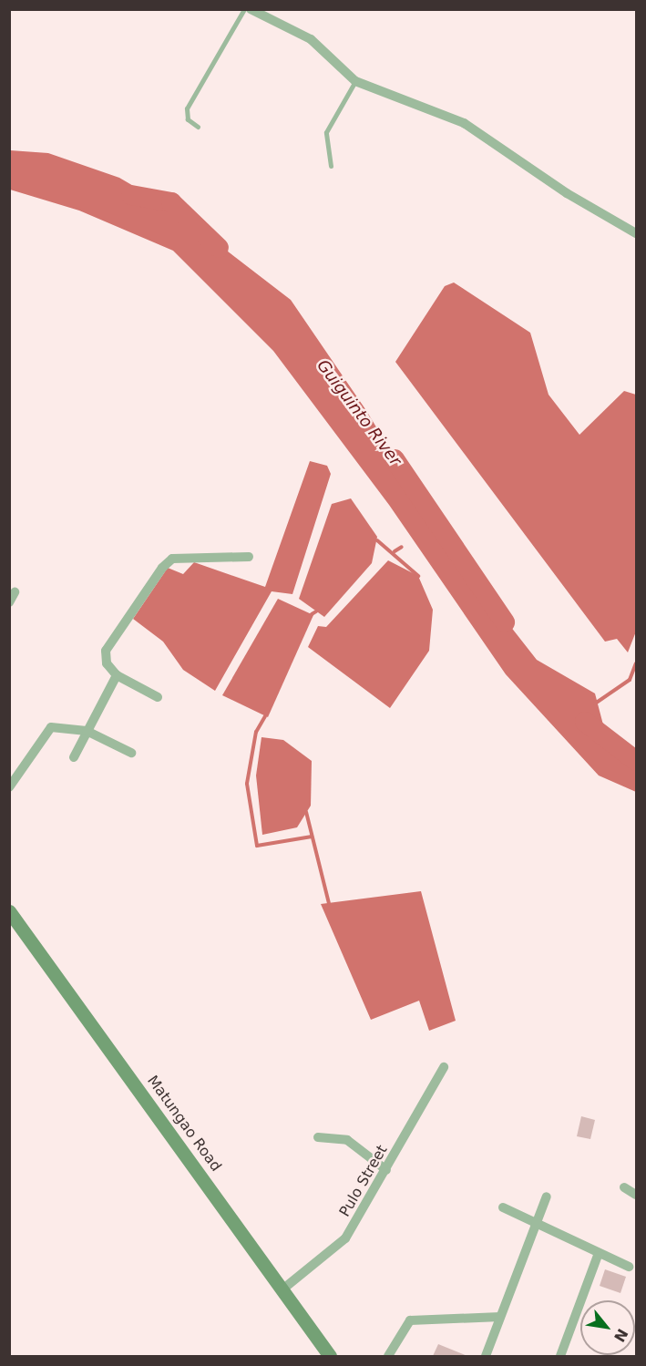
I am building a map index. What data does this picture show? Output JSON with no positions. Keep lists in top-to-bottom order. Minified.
{"streets":{"main road":["Matungao Road"],"street":["Pulo Street"]},"crossings":[["Matungao Road","Pulo Street"]],"water":["Guiguinto River"],"north":"bottom right"}
